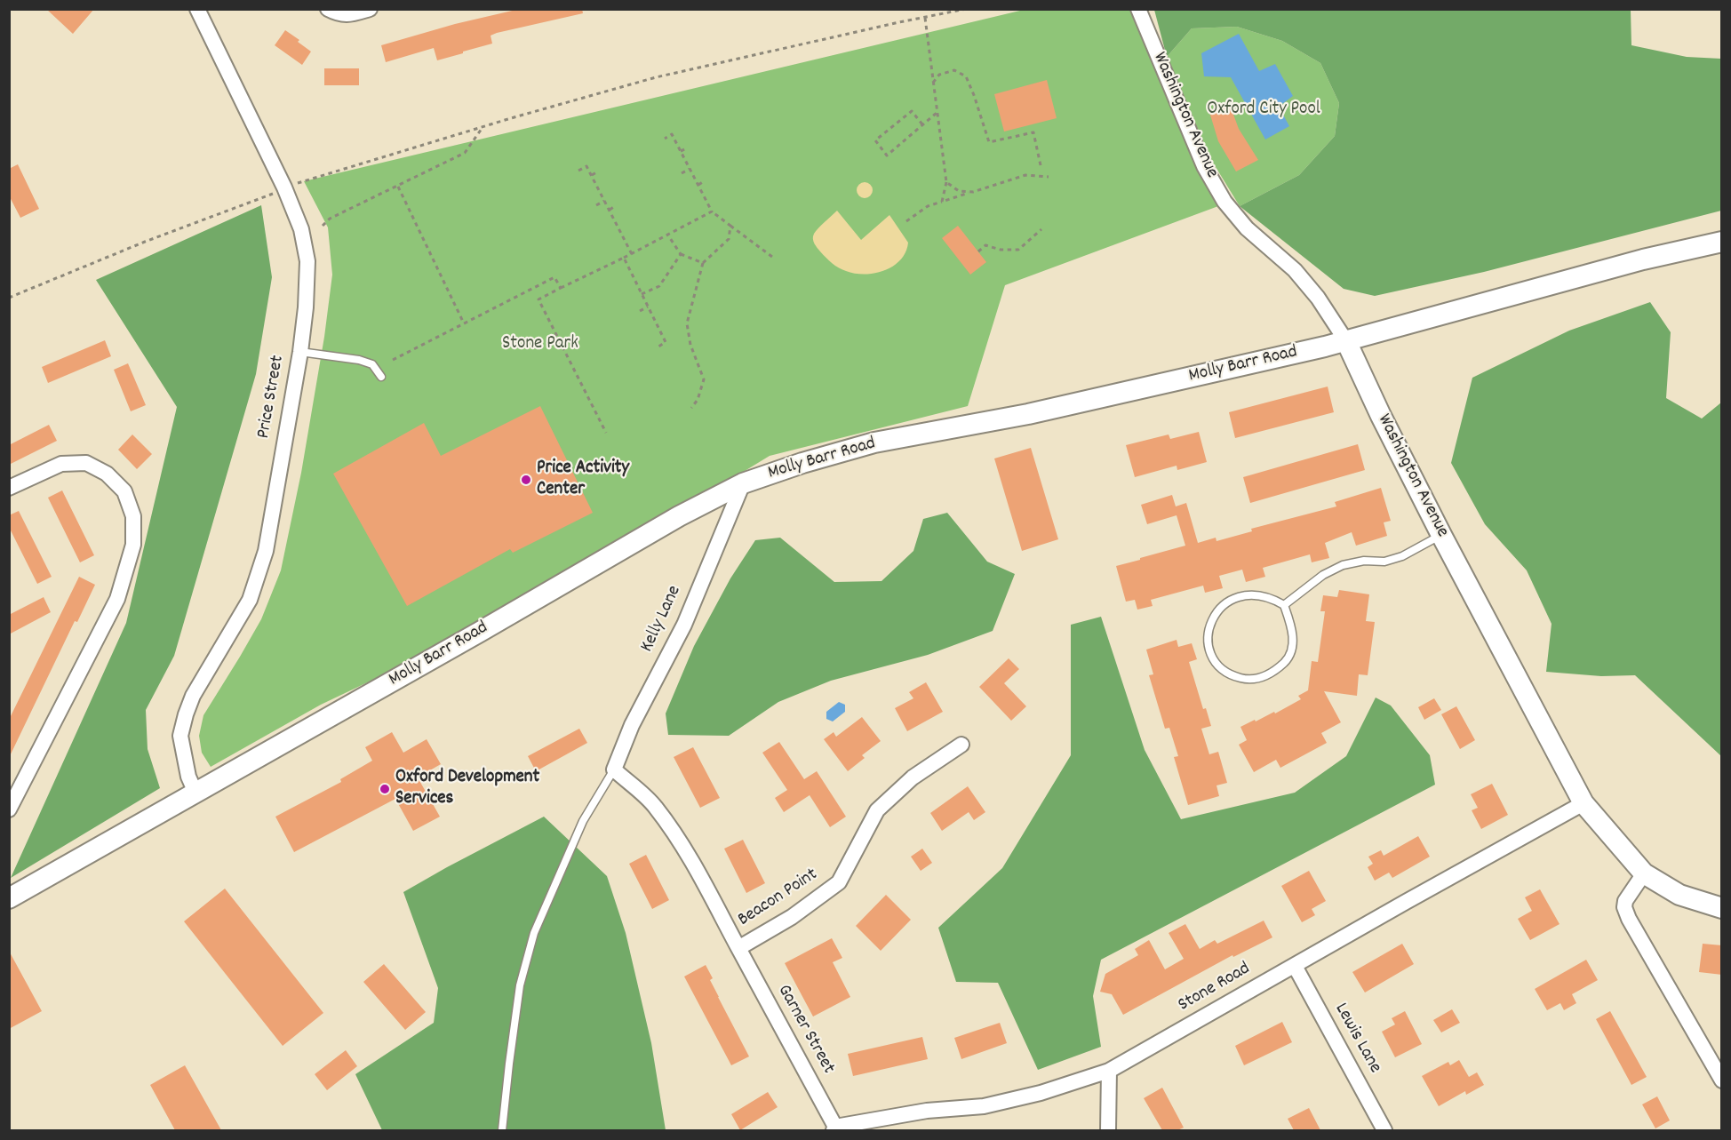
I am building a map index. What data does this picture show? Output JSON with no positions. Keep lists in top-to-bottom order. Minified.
{"streets":{"main road":["Washington Avenue","Molly Barr Road"],"street":["Price Street","Kelly Lane","Beacon Point","Stone Road","Garner Street","Lewis Lane"]},"crossings":[["Washington Avenue","Molly Barr Road"],["Washington Avenue","Stone Road"],["Molly Barr Road","Price Street"],["Molly Barr Road","Kelly Lane"],["Kelly Lane","Beacon Point"],["Beacon Point","Garner Street"],["Stone Road","Garner Street"],["Stone Road","Lewis Lane"]],"parks":["Oxford City Pool","Stone Park"],"places":["Price Activity Center","Oxford Development Services"]}
